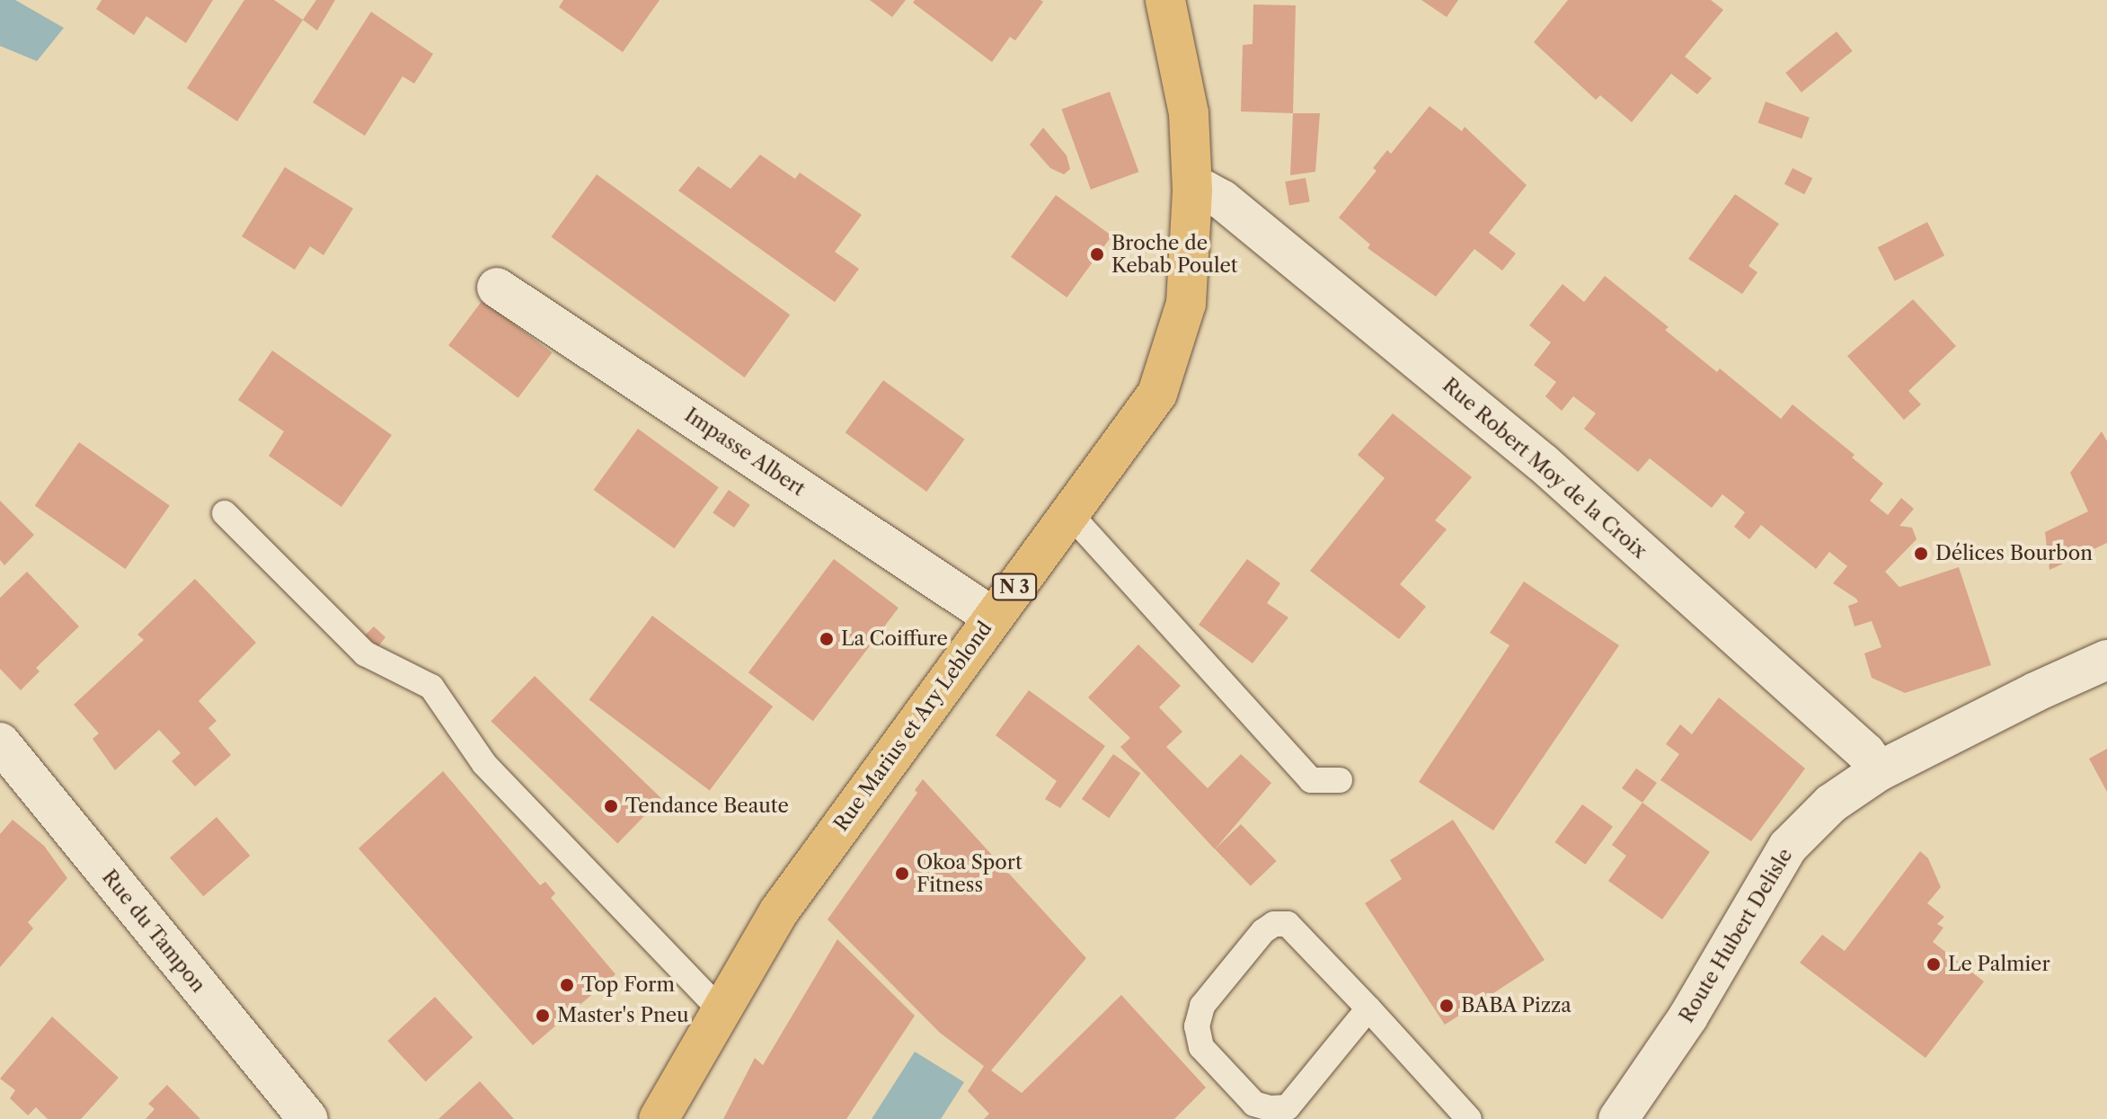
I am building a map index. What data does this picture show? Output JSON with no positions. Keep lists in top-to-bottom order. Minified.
{"streets":{"main road":["N 3","Rue Marius et Ary Leblond"],"street":["Impasse Albert","Rue Robert Moy de la Croix","Rue du Tampon","Route Hubert Delisle"]},"crossings":[["Impasse Albert","Rue Marius et Ary Leblond"],["Rue Robert Moy de la Croix","Rue Marius et Ary Leblond"],["Rue Robert Moy de la Croix","Route Hubert Delisle"]],"places":["Broche de Kebab Poulet","Délices Bourbon","La Coiffure","Tendance Beaute","Okoa Sport Fitness","Le Palmier","Top Form","BABA Pizza","Master's Pneu"]}
